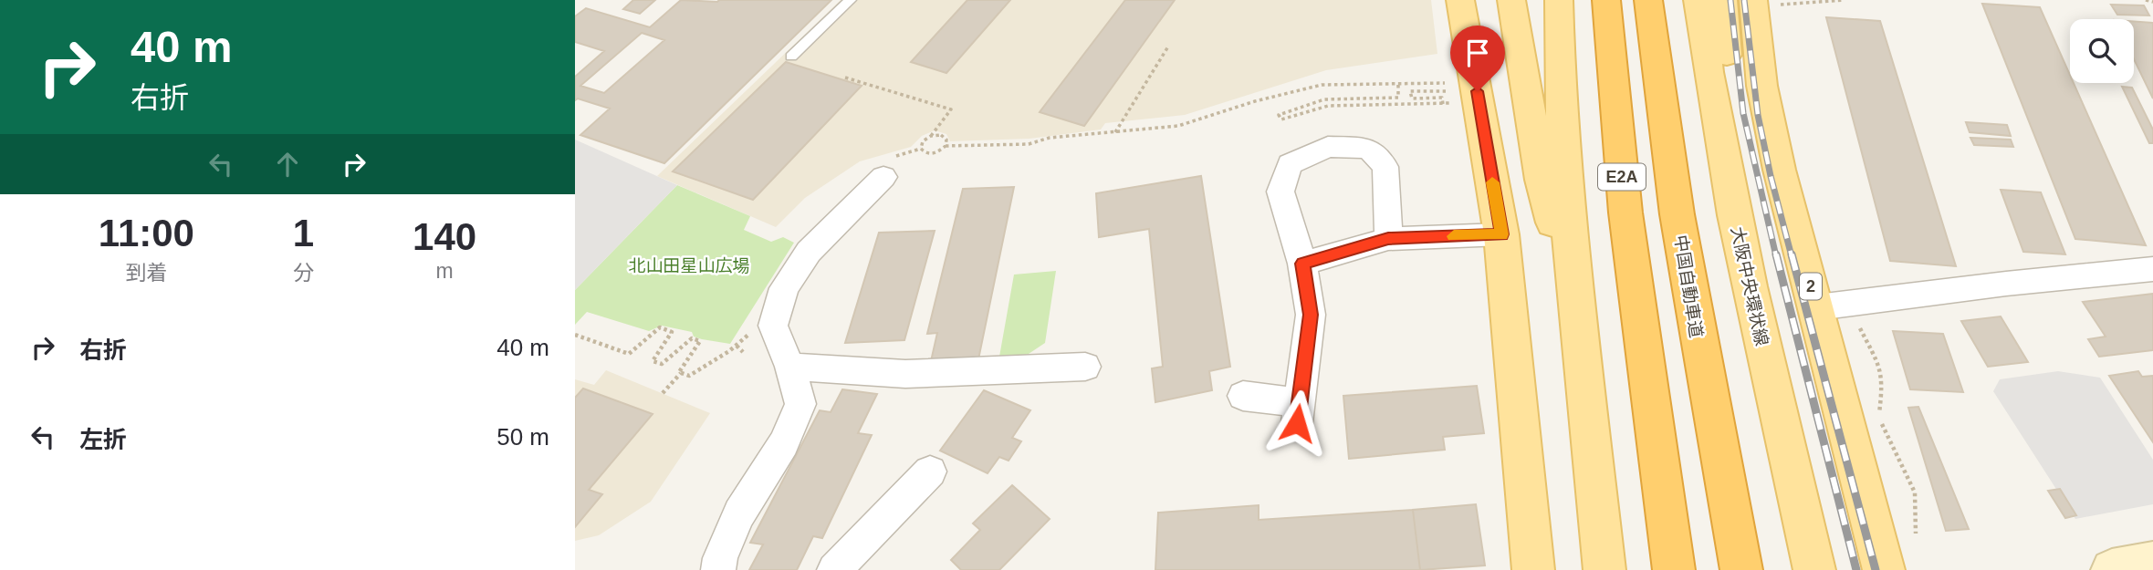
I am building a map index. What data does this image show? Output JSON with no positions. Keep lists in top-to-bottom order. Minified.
{"streets":{"highway":["E2A","中国自動車道"],"main road":["大阪中央環状線","2"]},"parks":["北山田星山広場"],"page":{"turn":["40 m","右折"],"eta":["11:00","到着","1","分","140","m"],"list":[{"name":"右折","value":"40 m"},{"name":"左折","value":"50 m"}]}}
